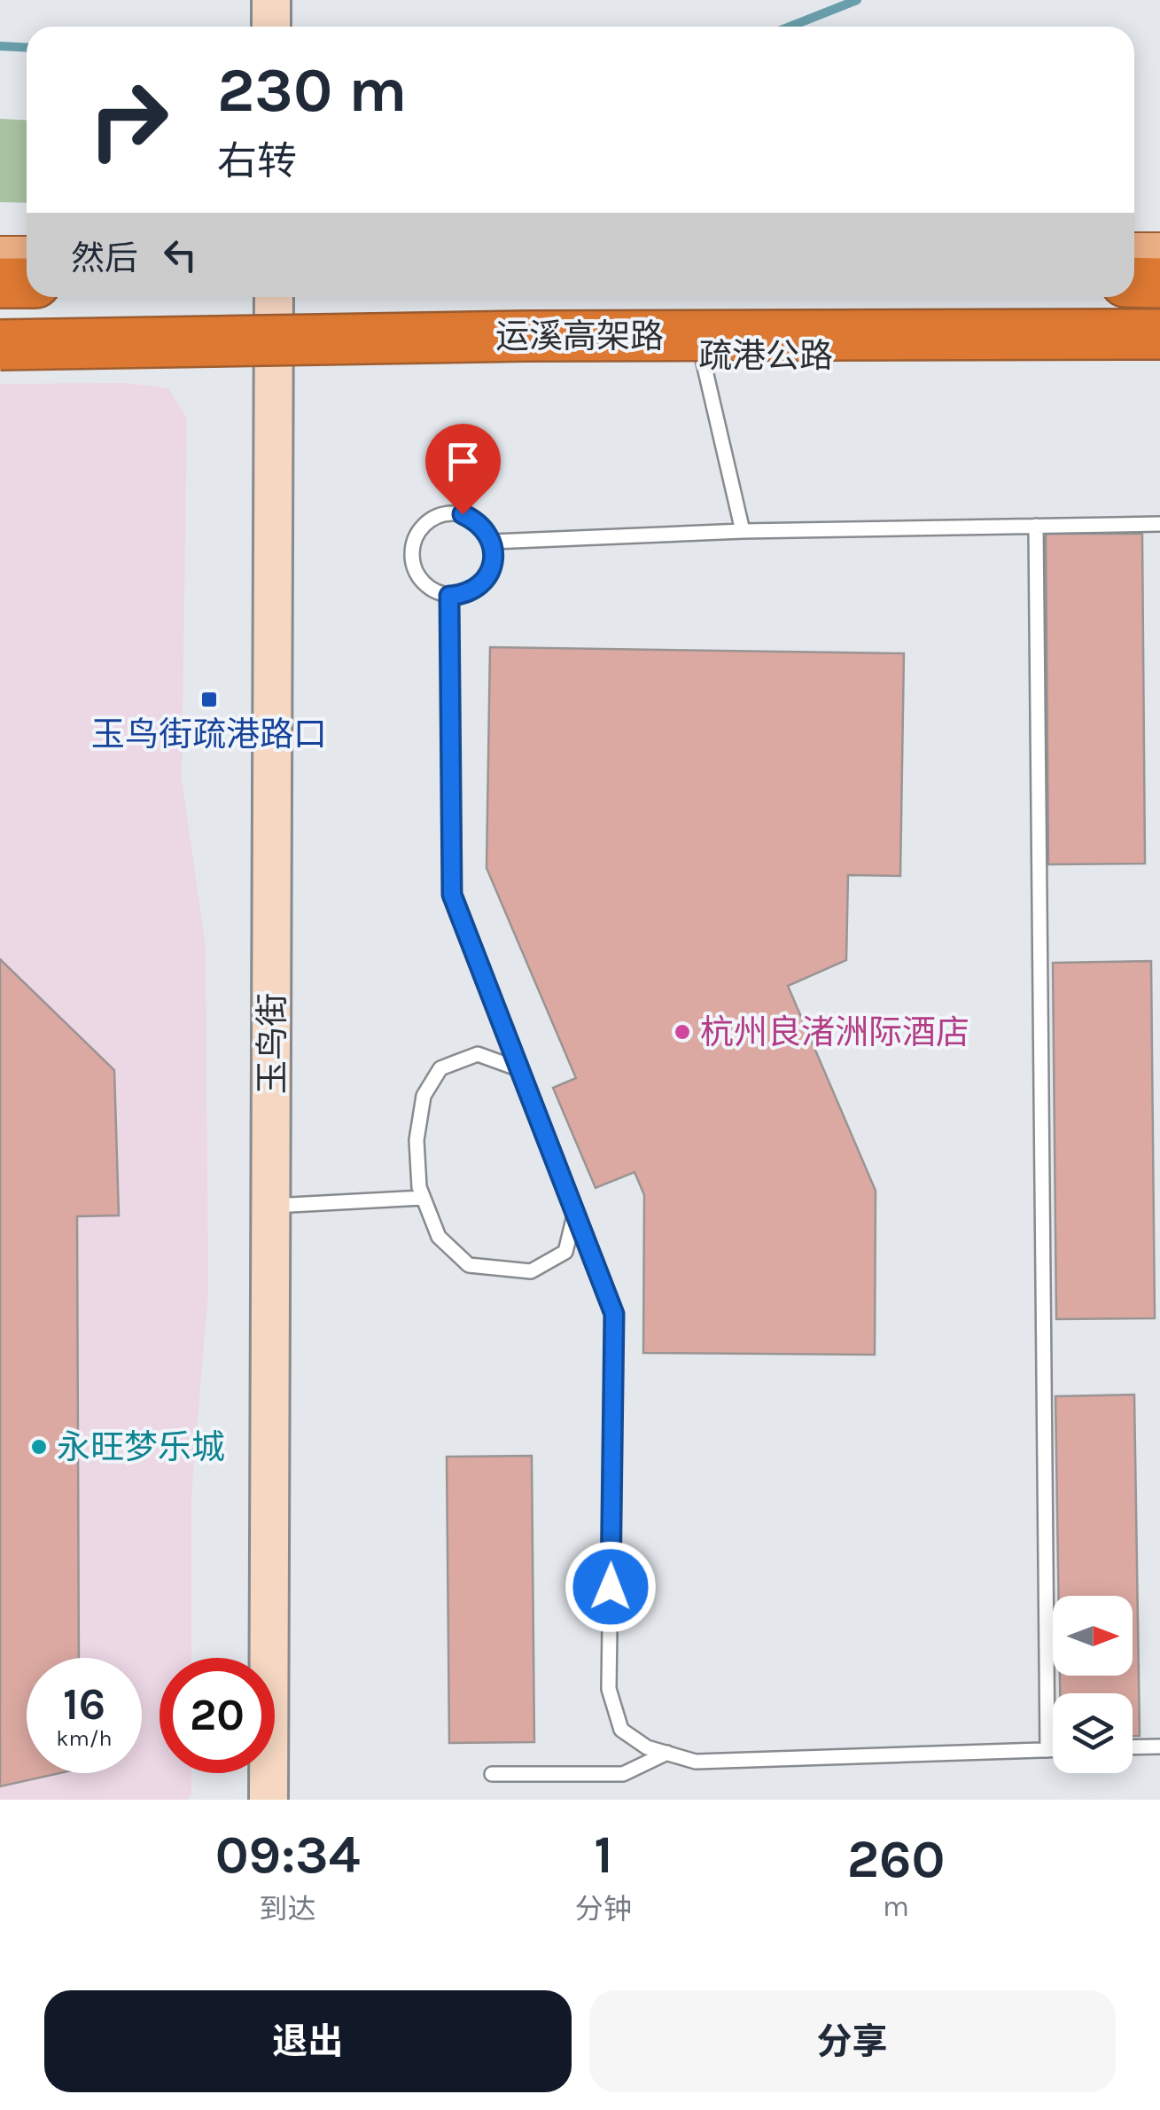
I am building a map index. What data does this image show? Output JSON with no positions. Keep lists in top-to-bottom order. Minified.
{"streets":{"highway":["运溪高架路"],"main road":["疏港公路"],"street":["玉鸟街"]},"crossings":[["疏港公路","玉鸟街"]],"places":{"transit":["玉鸟街疏港路口"],"other":["杭州良渚洲际酒店","永旺梦乐城"]},"north":"right","page":{"turn":["230 m","右转"],"then":"然后","speed":"16 km/h","limit":"20","eta":["09:34","到达","1","分钟","260","m"],"buttons":["退出","分享"]}}
